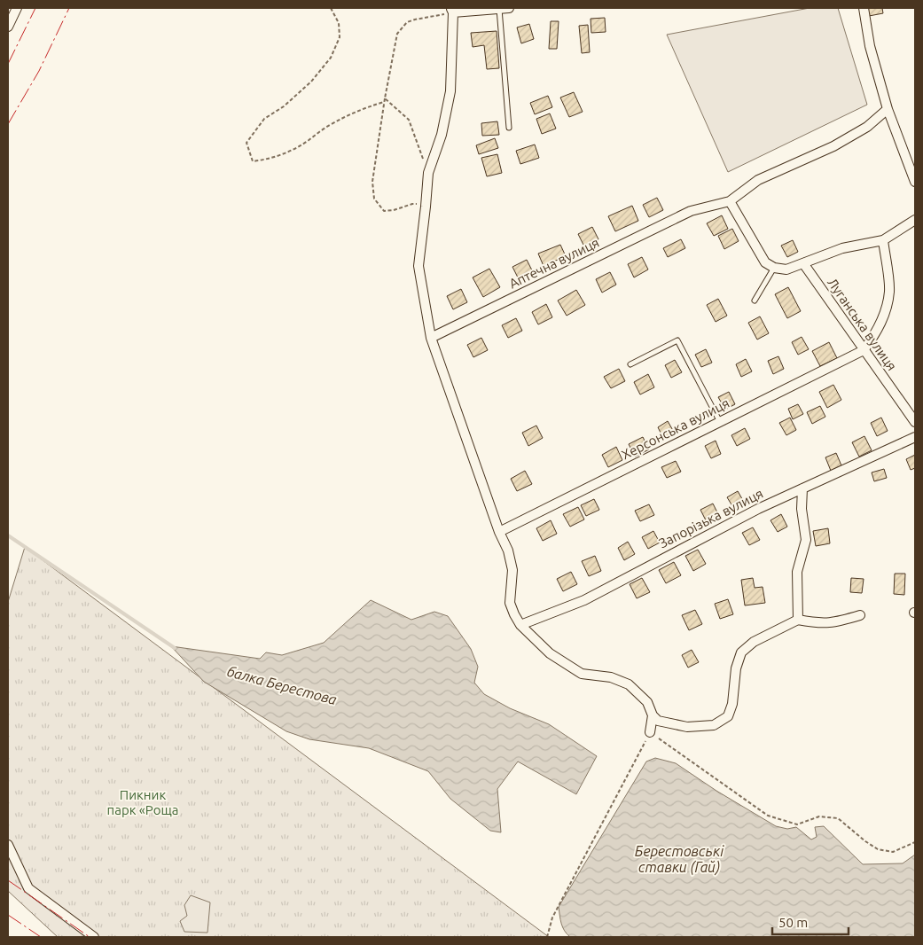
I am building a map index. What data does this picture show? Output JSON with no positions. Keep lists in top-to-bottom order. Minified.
{"streets":{"street":["Аптечна вулиця","Луганська вулиця","Херсонська вулиця","Запорізька вулиця"]},"crossings":[["Луганська вулиця","Херсонська вулиця"]],"water":["балка Берестова","Берестовські ставки (Гай)"],"parks":["Пикник парк «Роща"],"scale_bar":"50 m"}
